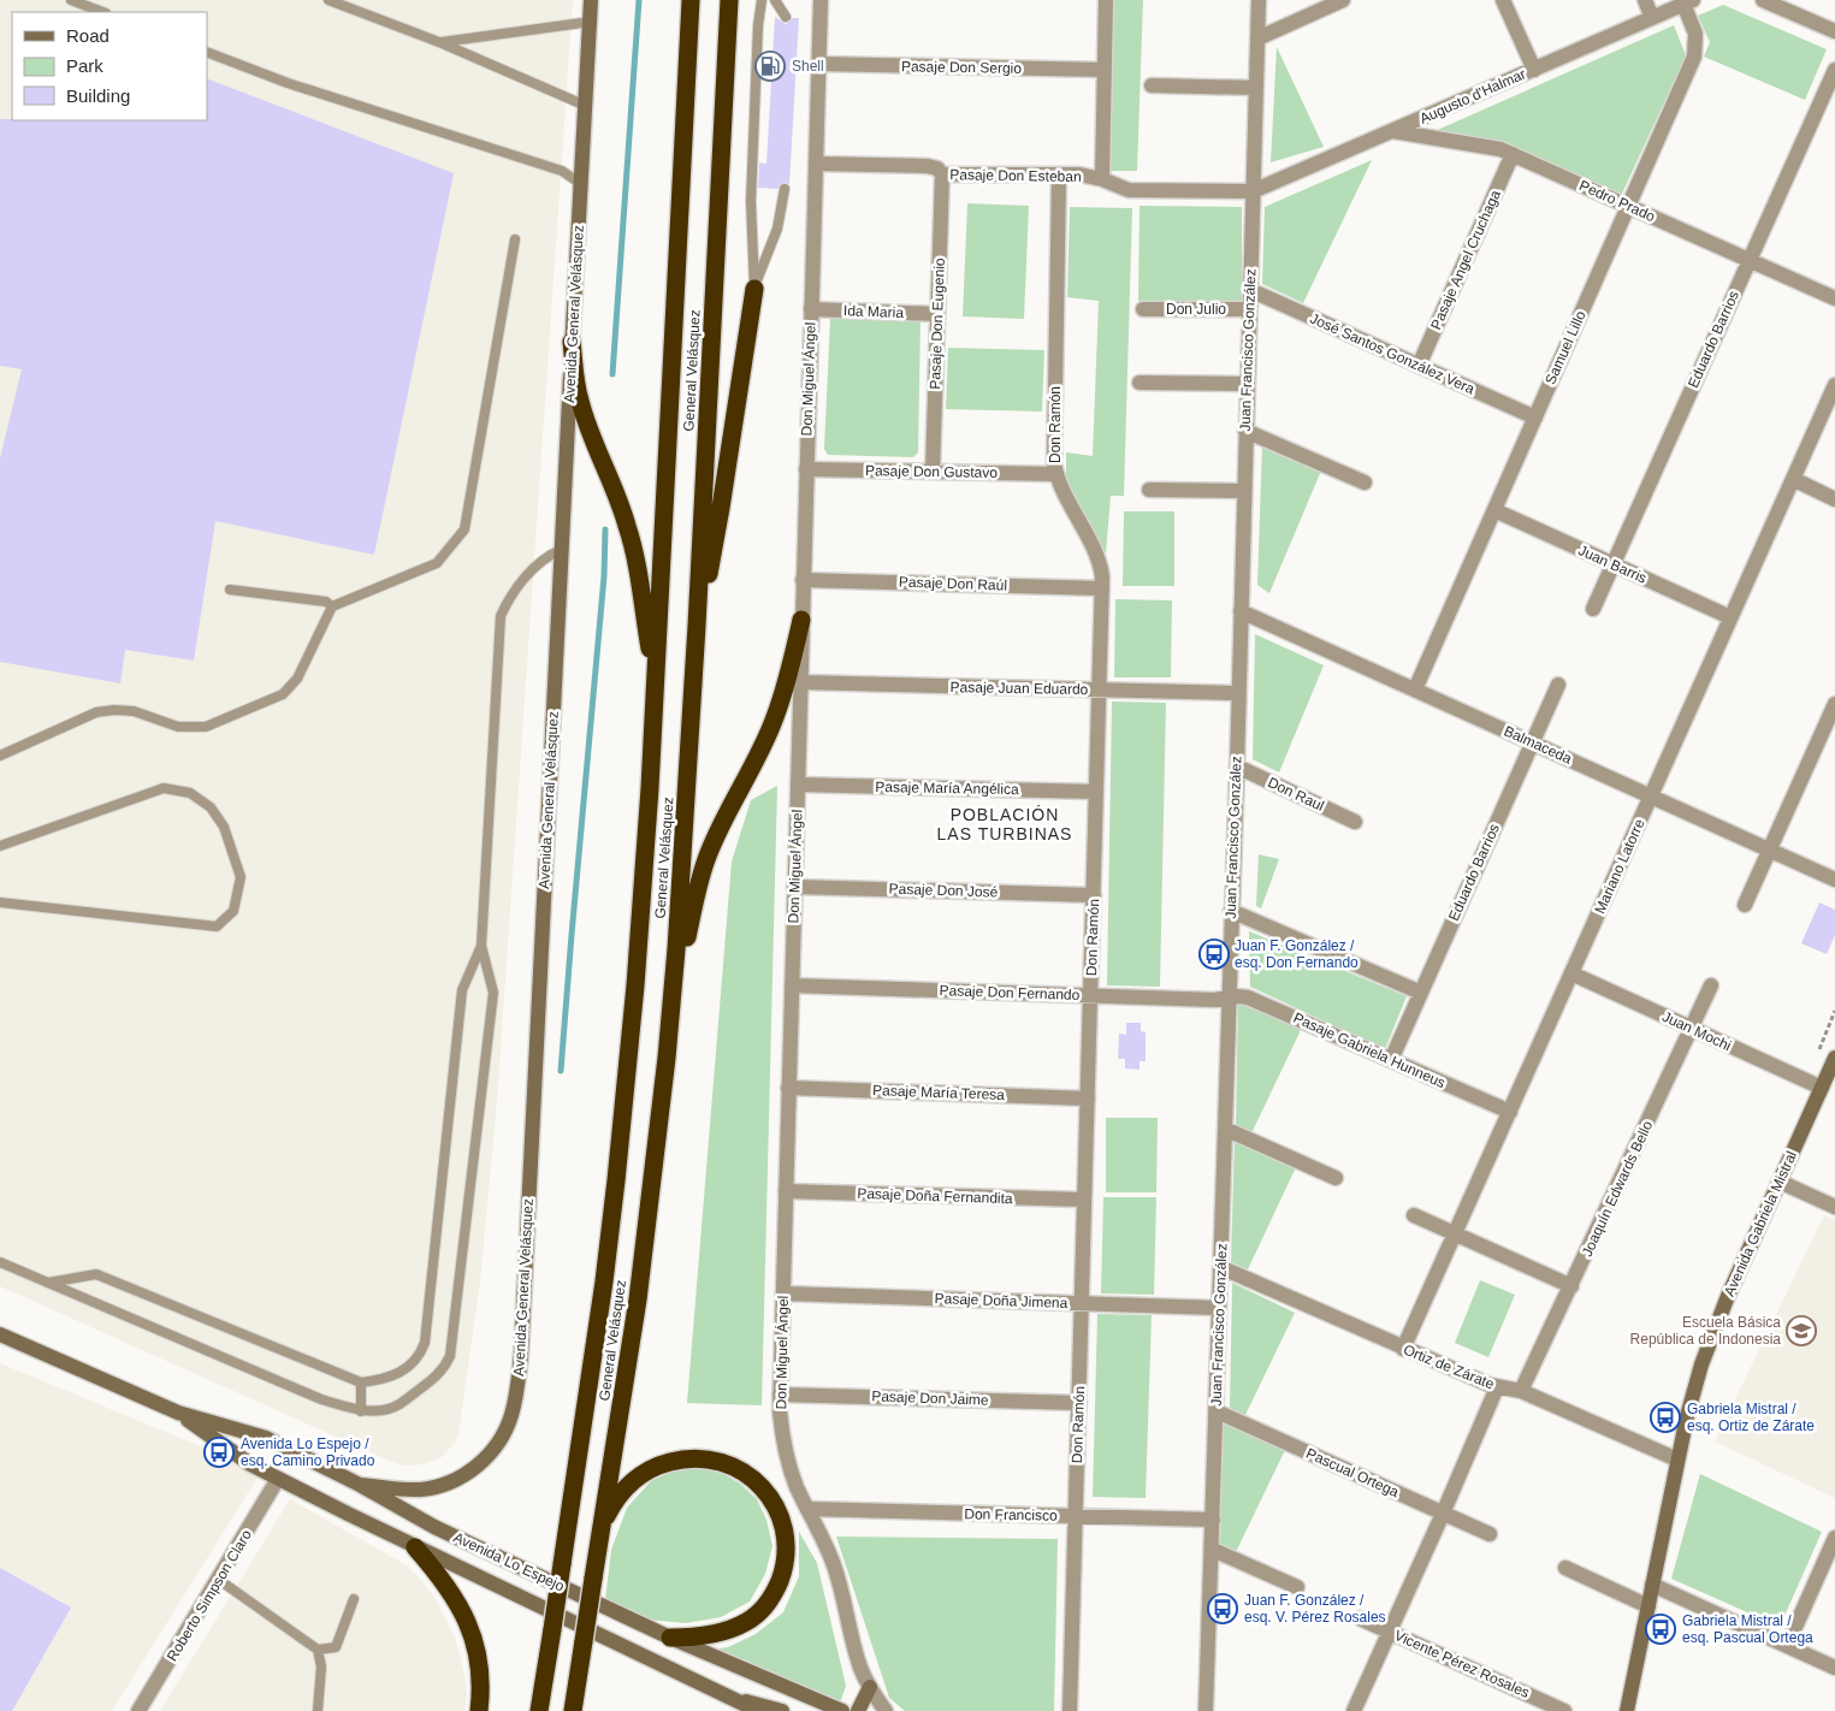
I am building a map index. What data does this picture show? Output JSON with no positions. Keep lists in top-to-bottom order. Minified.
{"streets":{"highway":["General Velásquez"],"main road":["Avenida General Velásquez","Avenida Gabriela Mistral","Avenida Lo Espejo"],"street":["Pasaje Don Sergio","Augusto d'Halmar","Pasaje Don Esteban","Pedro Prado","Pasaje Angel Cruchaga","Don Julio","Ida Maria","Pasaje Don Eugenio","Eduardo Barrios","Samuel Lillo","Juan Francisco González","José Santos González Vera","Don Miguel Ángel","Don Ramón","Pasaje Don Gustavo","Juan Barris","Pasaje Don Raúl","Pasaje Juan Eduardo","Balmaceda","Pasaje María Angélica","Don Raul","Mariano Latorre","Pasaje Don José","Pasaje Don Fernando","Juan Mochi","Pasaje Gabriela Hunneus","Pasaje María Teresa","Joaquín Edwards Bello","Pasaje Doña Fernandita","Pasaje Doña Jimena","Ortiz de Zárate","Pasaje Don Jaime","Pascual Ortega","Don Francisco","Roberto Simpson Claro","Vicente Pérez Rosales"]},"crossings":[["Pasaje Don Sergio","Don Miguel Ángel"],["Augusto d'Halmar","Pasaje Don Esteban"],["Augusto d'Halmar","Pedro Prado"],["Augusto d'Halmar","Samuel Lillo"],["Augusto d'Halmar","Juan Francisco González"],["Pasaje Don Esteban","Pasaje Don Eugenio"],["Pasaje Don Esteban","Juan Francisco González"],["Pasaje Don Esteban","Don Miguel Ángel"],["Pasaje Don Esteban","Don Ramón"],["Pedro Prado","Pasaje Angel Cruchaga"],["Pedro Prado","Eduardo Barrios"],["Pedro Prado","Samuel Lillo"],["Pasaje Angel Cruchaga","José Santos González Vera"],["Don Julio","Juan Francisco González"],["Ida Maria","Pasaje Don Eugenio"],["Ida Maria","Don Miguel Ángel"],["Avenida General Velásquez","Avenida Lo Espejo"],["Pasaje Don Eugenio","Pasaje Don Gustavo"],["Eduardo Barrios","Juan Barris"],["Eduardo Barrios","Balmaceda"],["Eduardo Barrios","Pasaje Gabriela Hunneus"],["Samuel Lillo","José Santos González Vera"],["Samuel Lillo","Juan Barris"],["Samuel Lillo","Balmaceda"],["Juan Francisco González","José Santos González Vera"],["Juan Francisco González","Pasaje Juan Eduardo"],["Juan Francisco González","Balmaceda"],["Juan Francisco González","Don Raul"],["Juan Francisco González","Pasaje Don Fernando"],["Juan Francisco González","Pasaje Gabriela Hunneus"],["Juan Francisco González","Pasaje Doña Jimena"],["Juan Francisco González","Ortiz de Zárate"],["Juan Francisco González","Pascual Ortega"],["Juan Francisco González","Don Francisco"],["Don Miguel Ángel","Pasaje Don Gustavo"],["Don Miguel Ángel","Pasaje Don Raúl"],["Don Miguel Ángel","Pasaje Juan Eduardo"],["Don Miguel Ángel","Pasaje María Angélica"],["Don Miguel Ángel","Pasaje Don José"],["Don Miguel Ángel","Pasaje Don Fernando"],["Don Miguel Ángel","Pasaje María Teresa"],["Don Miguel Ángel","Pasaje Doña Fernandita"],["Don Miguel Ángel","Pasaje Doña Jimena"],["Don Miguel Ángel","Pasaje Don Jaime"],["Don Miguel Ángel","Don Francisco"],["Don Ramón","Pasaje Don Gustavo"],["Don Ramón","Pasaje Don Raúl"],["Don Ramón","Pasaje Juan Eduardo"],["Don Ramón","Pasaje María Angélica"],["Don Ramón","Pasaje Don José"],["Don Ramón","Pasaje Don Fernando"],["Don Ramón","Pasaje María Teresa"],["Don Ramón","Pasaje Doña Fernandita"],["Don Ramón","Pasaje Doña Jimena"],["Don Ramón","Pasaje Don Jaime"],["Don Ramón","Don Francisco"],["Juan Barris","Mariano Latorre"],["Balmaceda","Mariano Latorre"],["Mariano Latorre","Juan Mochi"],["Mariano Latorre","Pasaje Gabriela Hunneus"],["Mariano Latorre","Ortiz de Zárate"],["Pasaje Don Fernando","Pasaje Gabriela Hunneus"],["Juan Mochi","Joaquín Edwards Bello"],["Juan Mochi","Avenida Gabriela Mistral"],["Joaquín Edwards Bello","Ortiz de Zárate"],["Avenida Gabriela Mistral","Ortiz de Zárate"],["Avenida Lo Espejo","Roberto Simpson Claro"]],"districts":["POBLACIÓN LAS TURBINAS"],"places":{"fuel station":["Shell"],"bus stop":["Juan F. González / esq. Don Fernando","Gabriela Mistral / esq. Ortiz de Zárate","Avenida Lo Espejo / esq. Camino Privado","Juan F. González / esq. V. Pérez Rosales","Gabriela Mistral / esq. Pascual Ortega"],"school or university":["Escuela Básica República de Indonesia"]},"legend":["Road","Park","Building"]}
